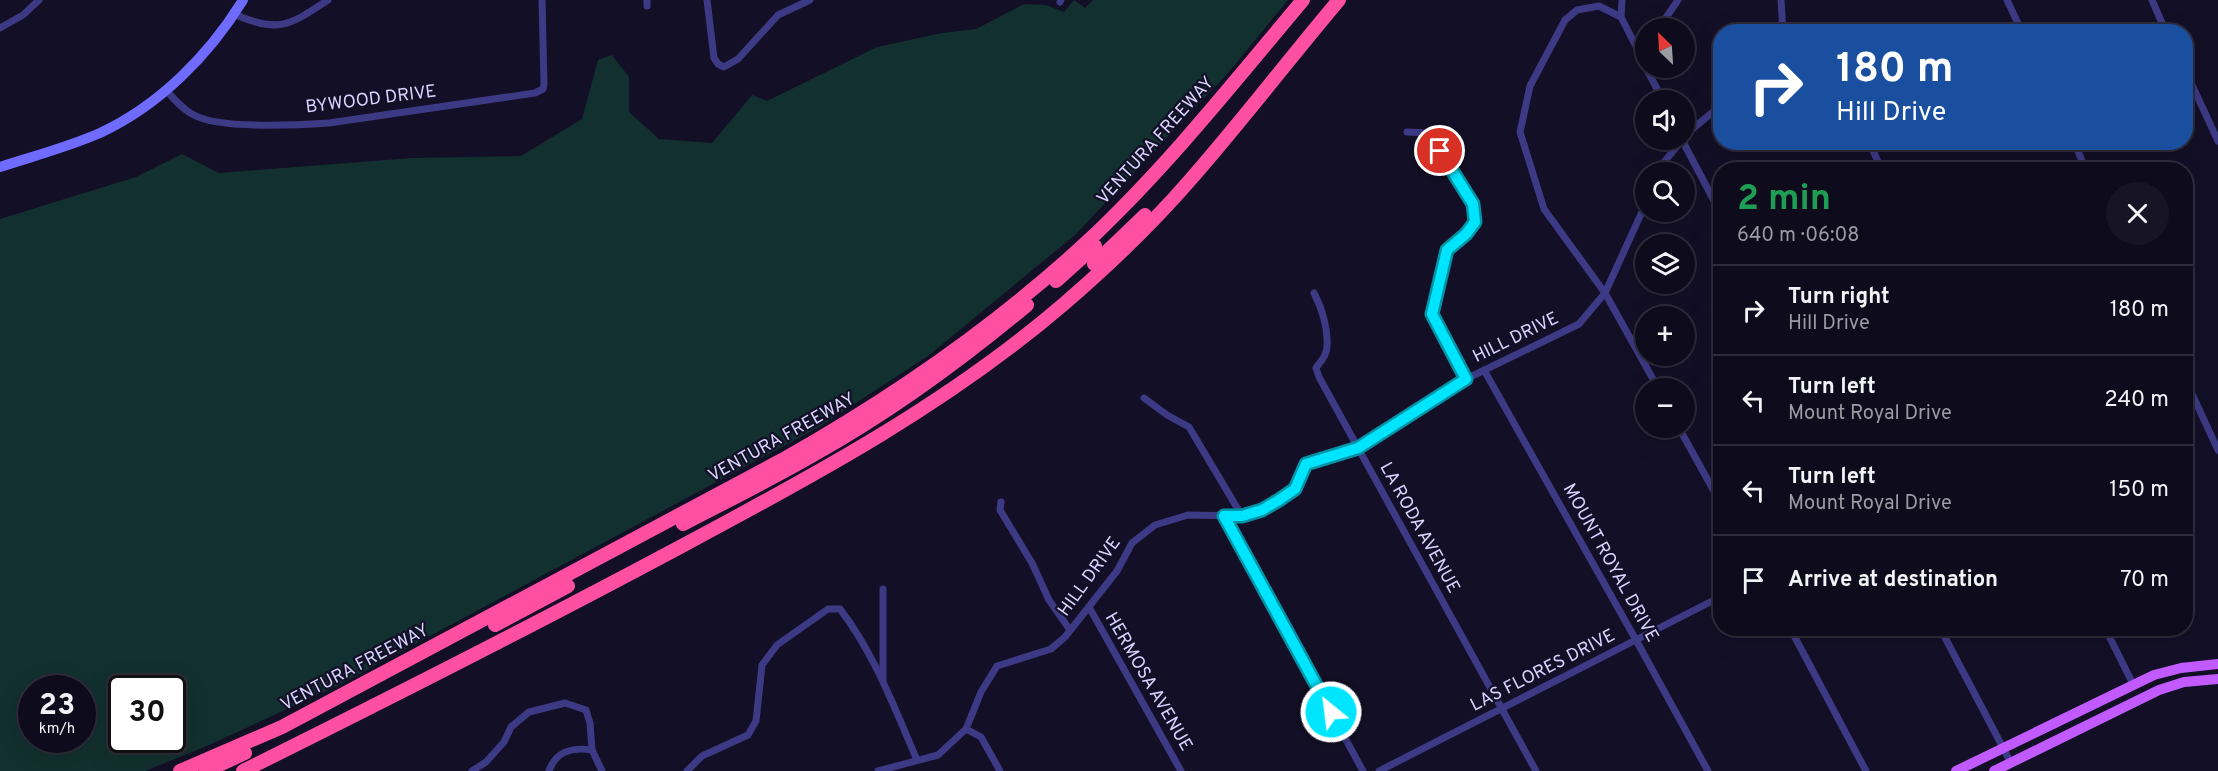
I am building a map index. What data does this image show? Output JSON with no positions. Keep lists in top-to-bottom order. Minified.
{"streets":{"highway":["VENTURA FREEWAY"],"street":["BYWOOD DRIVE","HILL DRIVE","LA RODA AVENUE","MOUNT ROYAL DRIVE","LAS FLORES DRIVE","HERMOSA AVENUE"]},"crossings":[["HILL DRIVE","LA RODA AVENUE"],["HILL DRIVE","MOUNT ROYAL DRIVE"],["HILL DRIVE","HERMOSA AVENUE"],["LA RODA AVENUE","LAS FLORES DRIVE"],["MOUNT ROYAL DRIVE","LAS FLORES DRIVE"]],"north":"top left","page":{"map_buttons":["+","−"],"turn":["180 m","Hill Drive"],"heading":["2 min","640 m · 06:08"],"list":[{"name":"Turn right","note":"Hill Drive","value":"180 m"},{"name":"Turn left","note":"Mount Royal Drive","value":"240 m"},{"name":"Turn left","note":"Mount Royal Drive","value":"150 m"},{"name":"Arrive at destination","value":"70 m"}],"speed":"23 km/h","limit":"30"}}
